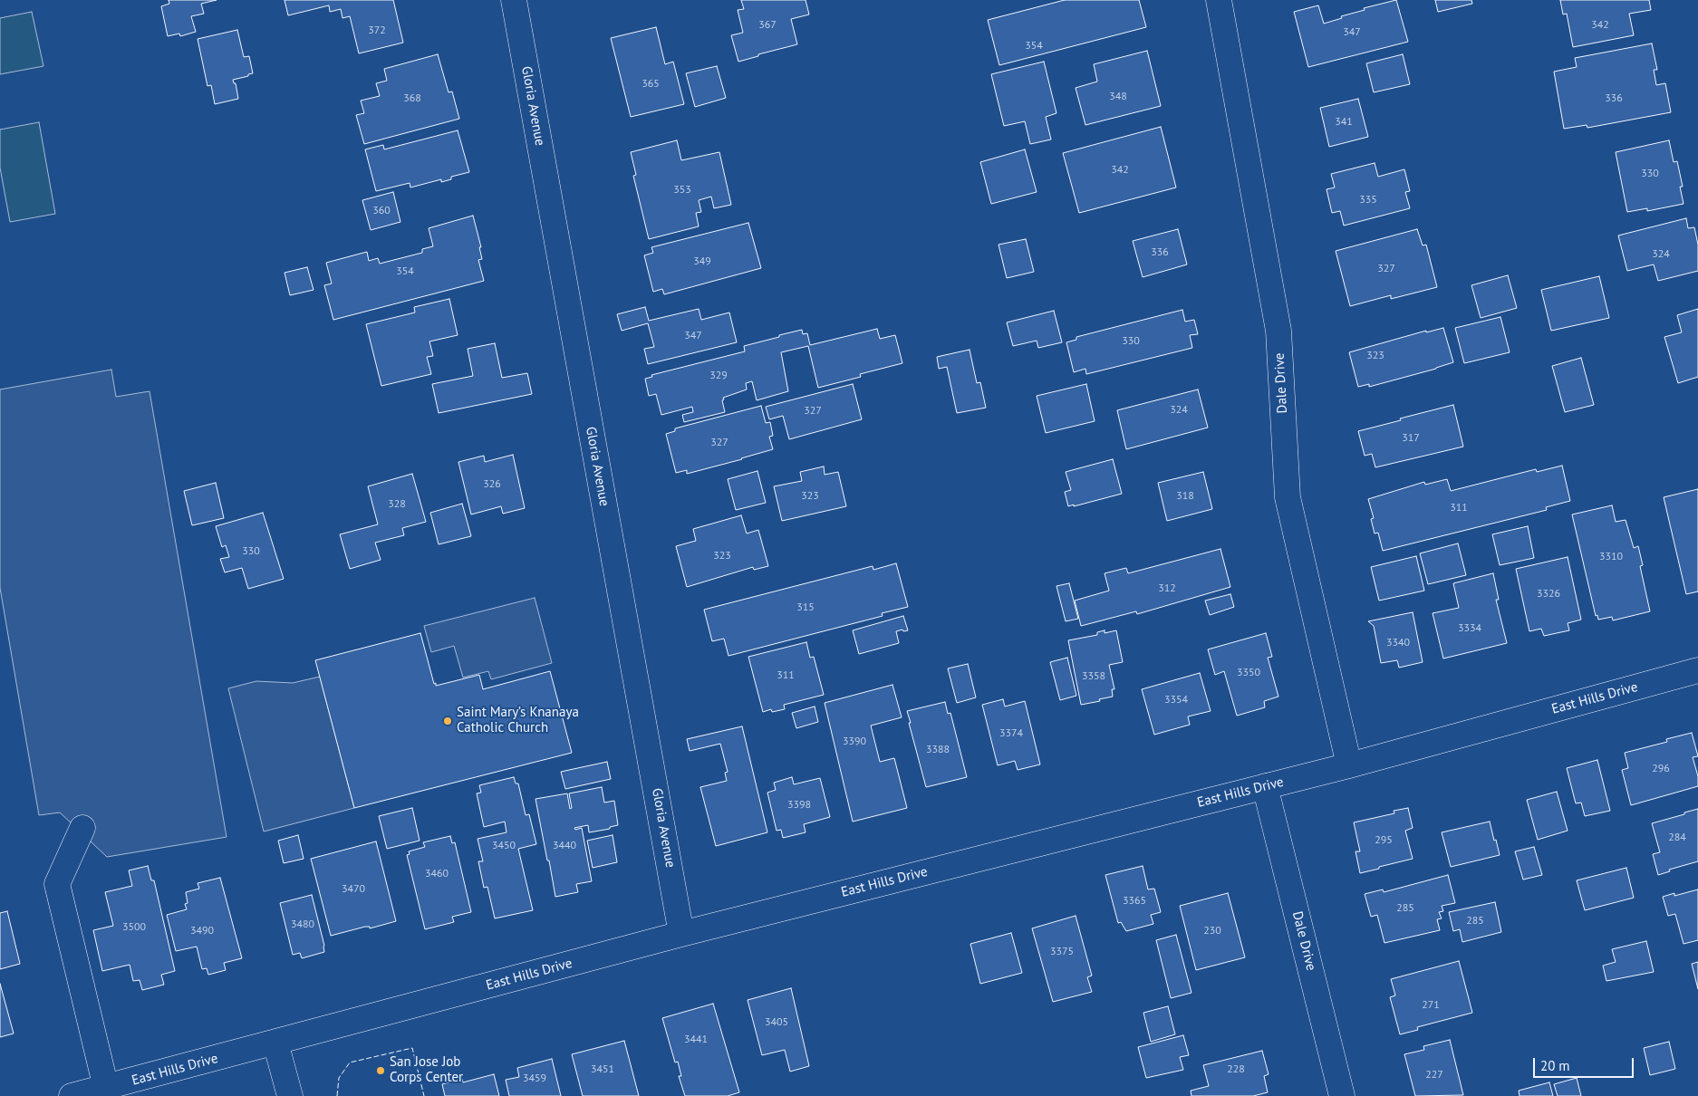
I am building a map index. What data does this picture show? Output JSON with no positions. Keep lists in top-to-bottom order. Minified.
{"streets":{"street":["Gloria Avenue","Dale Drive","East Hills Drive"]},"crossings":[["Gloria Avenue","East Hills Drive"],["Dale Drive","East Hills Drive"]],"places":["Saint Mary’s Knanaya Catholic Church","San Jose Job Corps Center"],"house_numbers":["367","342","372","347","354","365","348","368","336","341","342","330","353","335","360","336","324","349","327","354","347","330","323","329","324","327","317","327","326","323","318","328","311","330","323","3310","312","3326","315","3334","3340","3350","311","3358","3354","3374","3390","3388","296","3398","284","295","3450","3440","3460","3470","3365","285","285","3480","3500","3490","230","3375","271","3405","3441","3451","228","227","3459"],"scale_bar":"20 m"}
